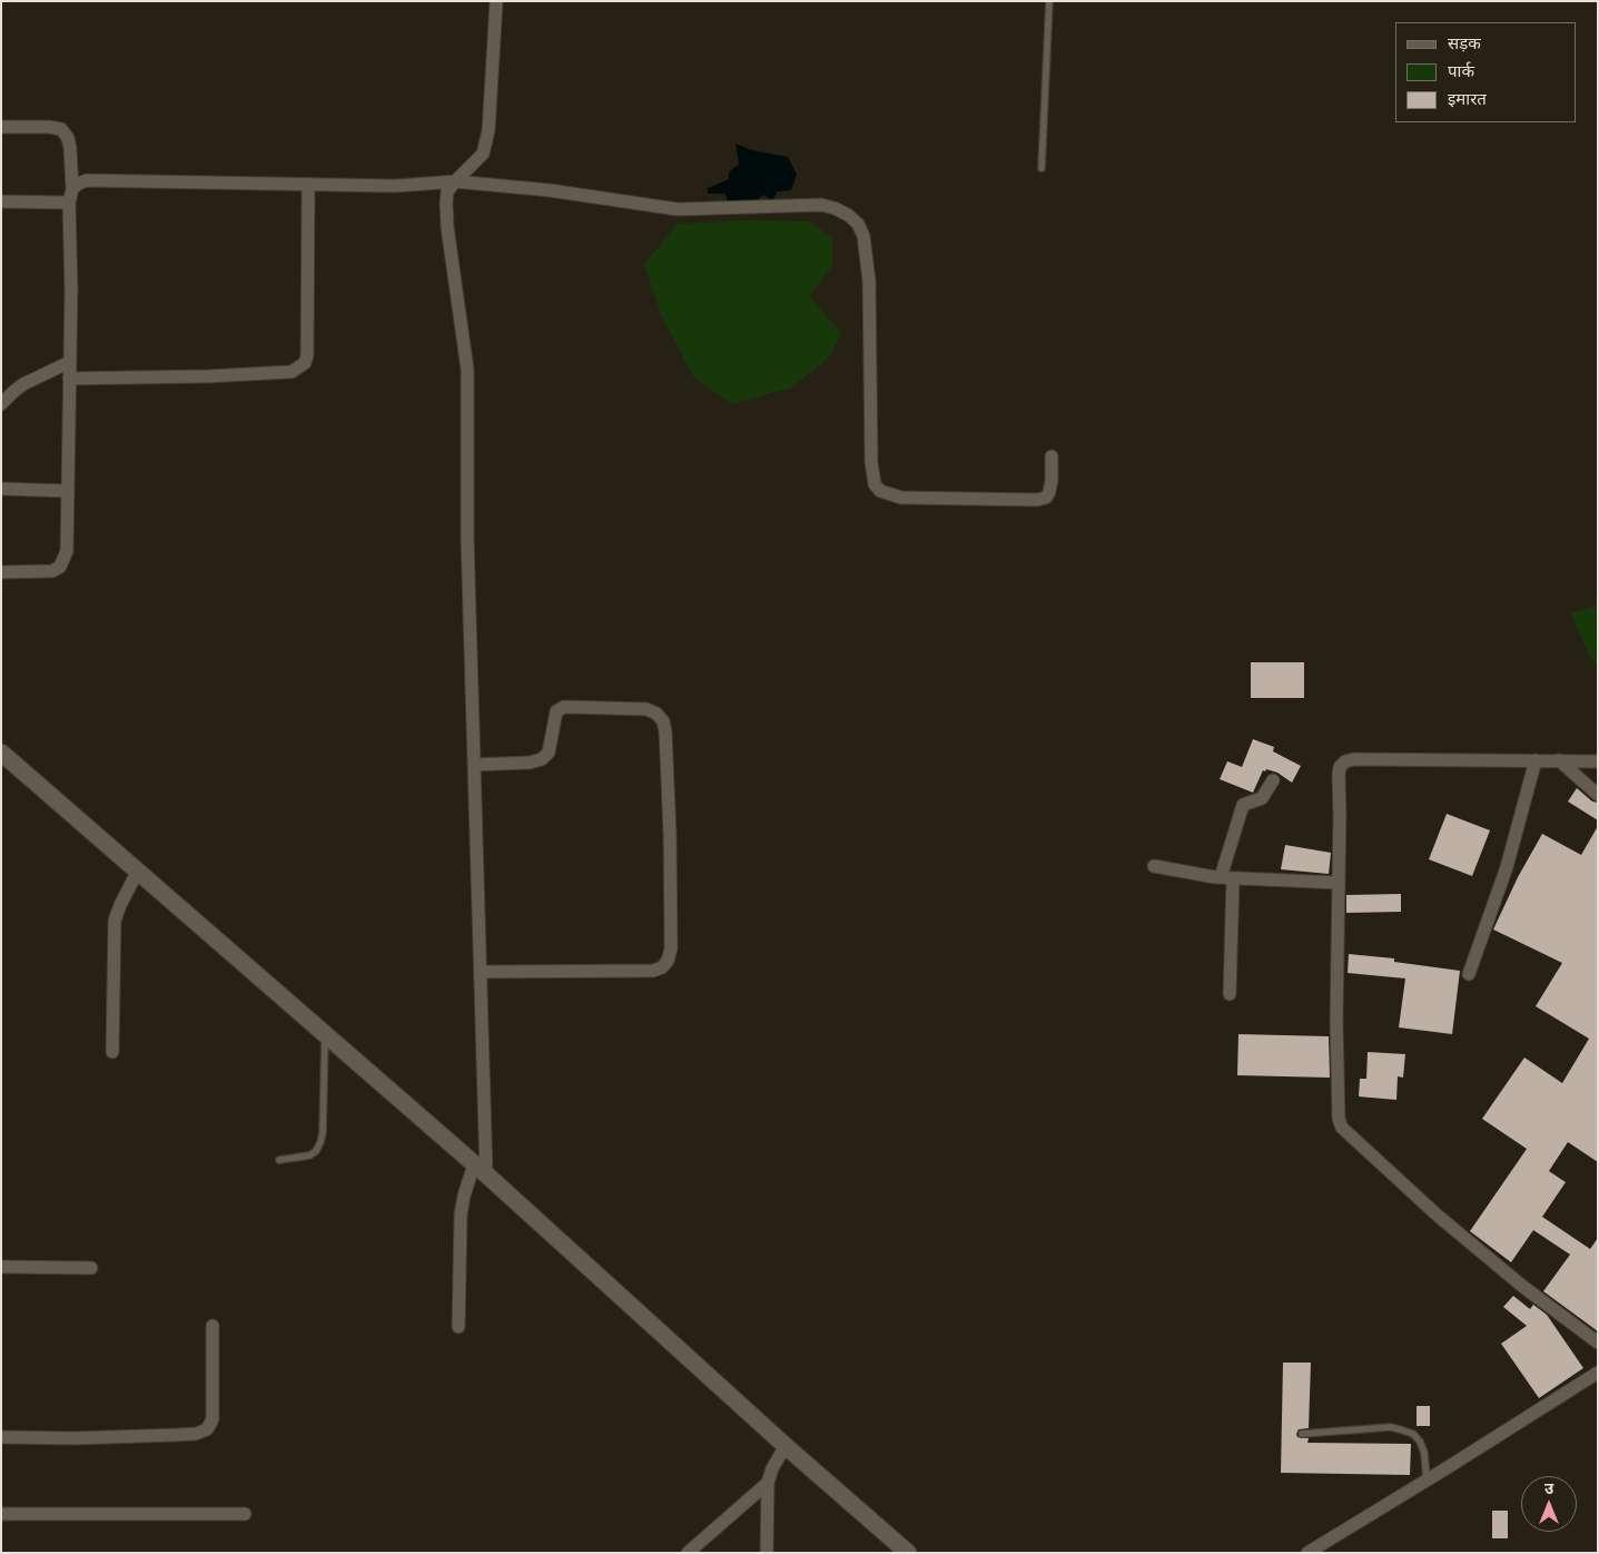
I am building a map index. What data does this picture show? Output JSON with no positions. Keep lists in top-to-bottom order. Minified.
{"legend":["सड़क","पार्क","इमारत"],"north":"top"}
